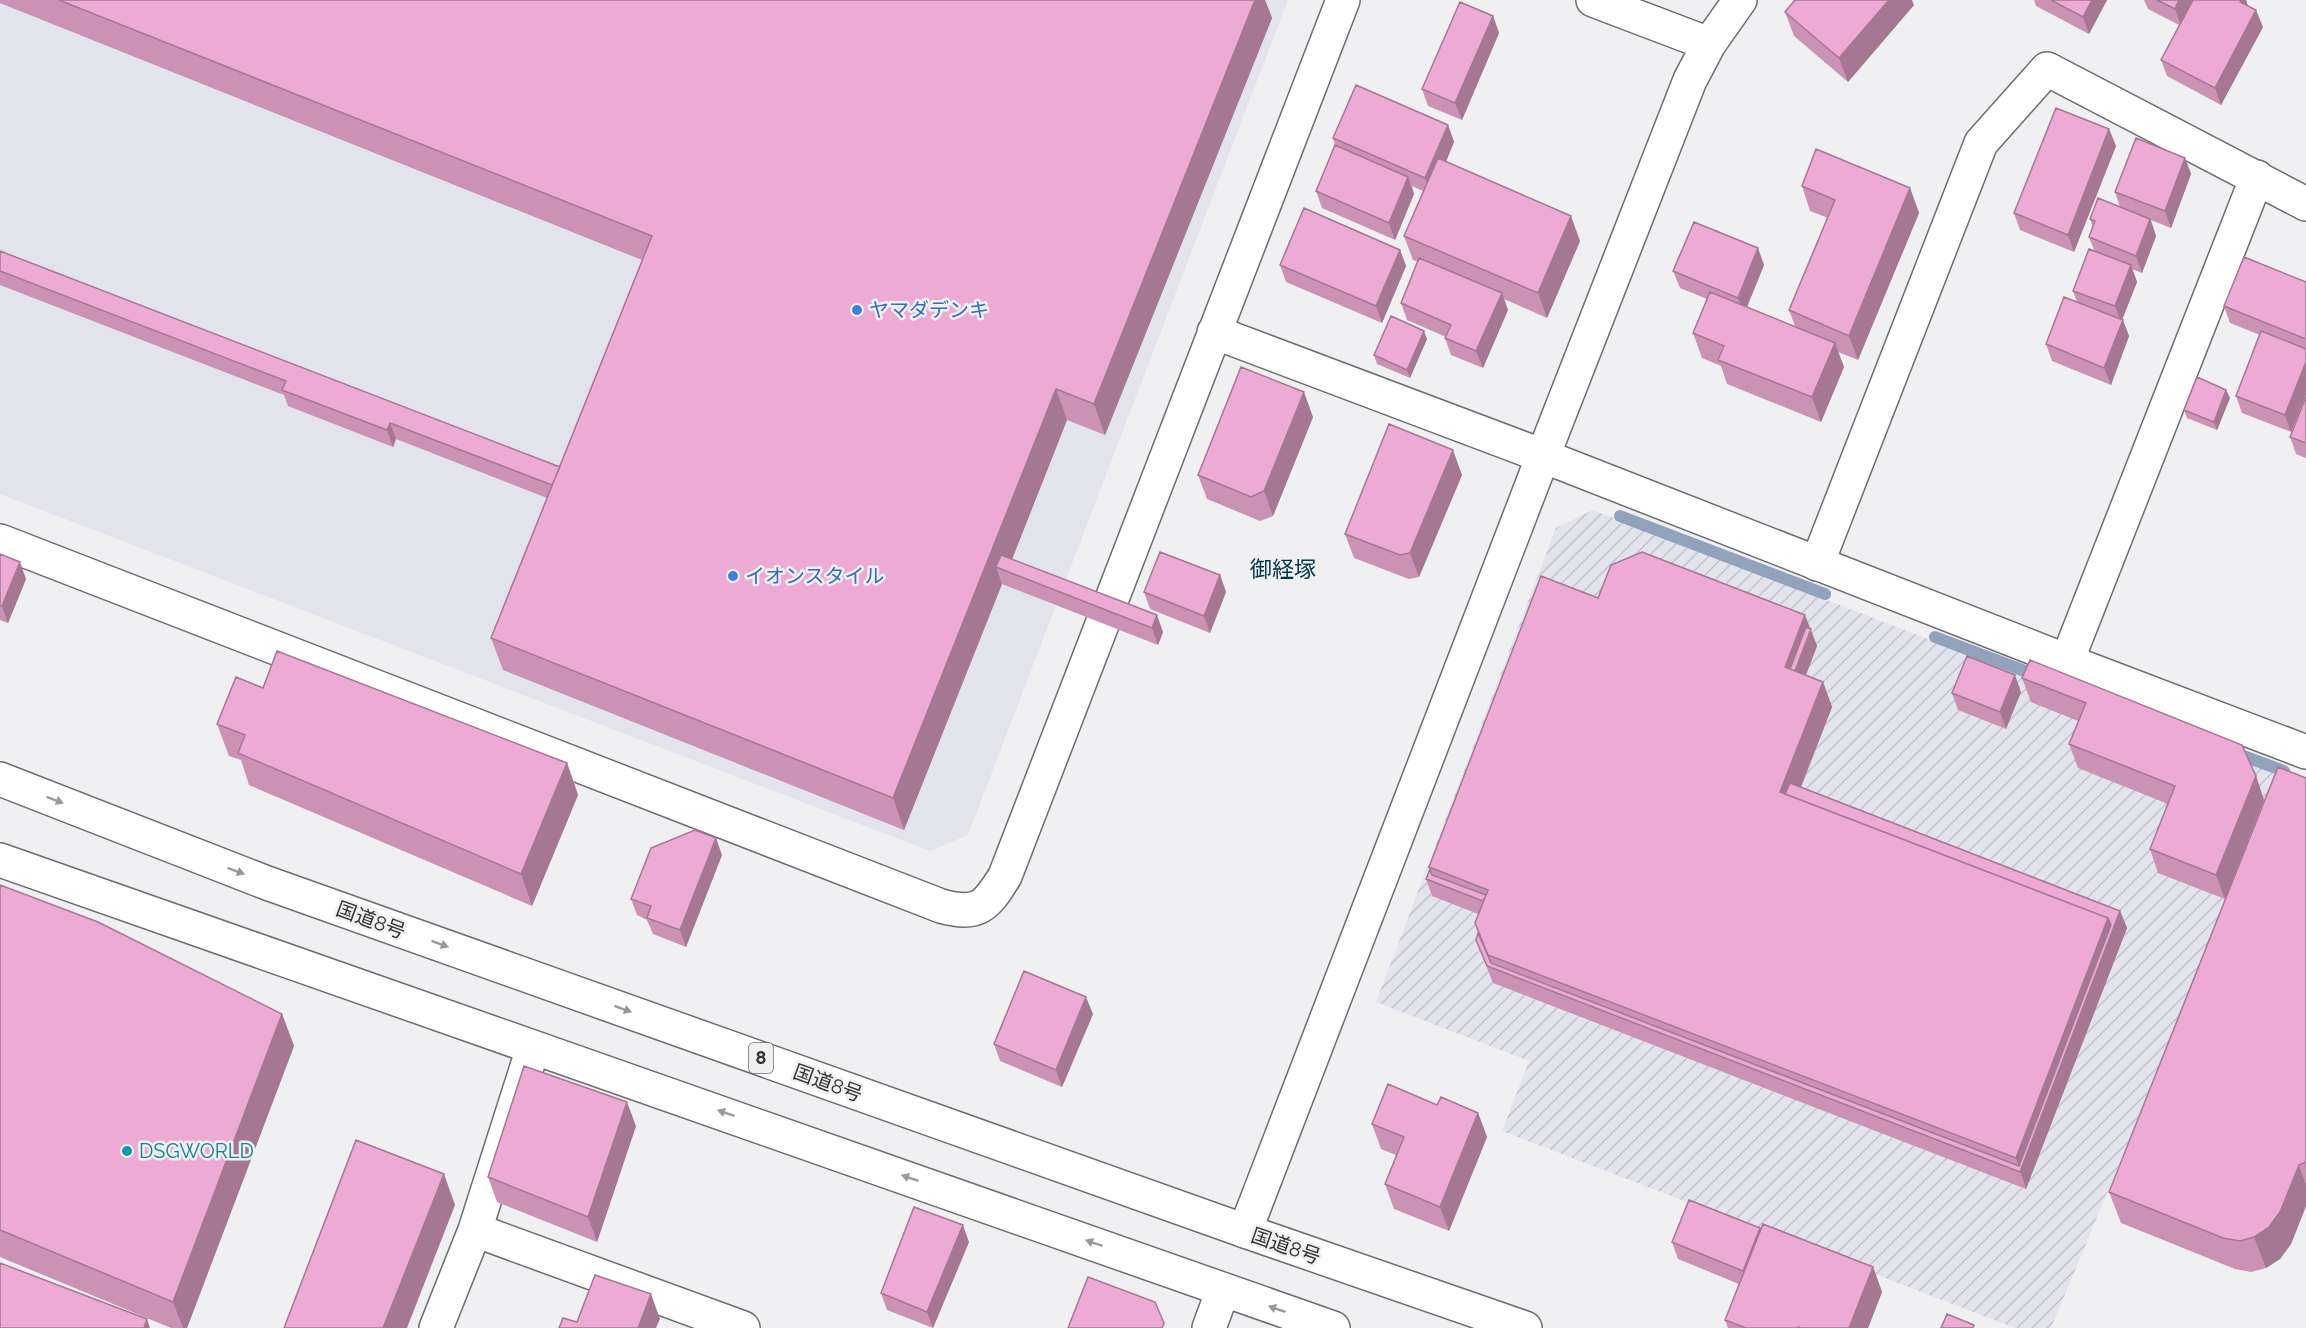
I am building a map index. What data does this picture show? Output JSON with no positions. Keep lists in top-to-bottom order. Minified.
{"streets":{"main road":["国道8号","8"]},"districts":["御経塚"],"places":["ヤマダデンキ","イオンスタイル","DSGWORLD"]}
